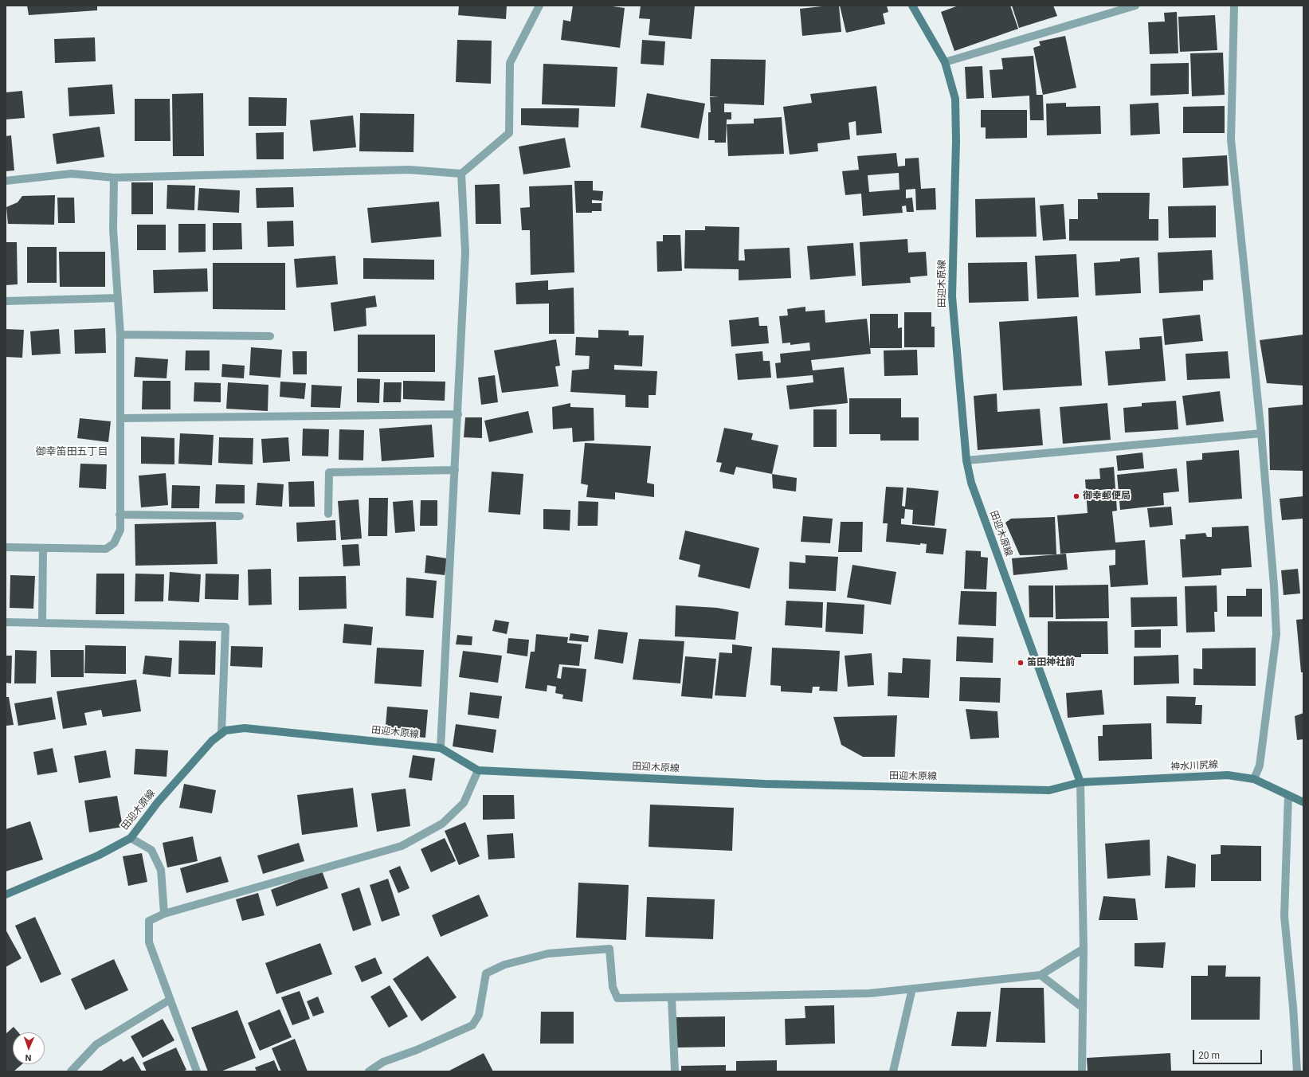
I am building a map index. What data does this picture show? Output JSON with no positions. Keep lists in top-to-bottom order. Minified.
{"streets":{"main road":["田迎木原線","神水川尻線"]},"crossings":[["田迎木原線","神水川尻線"]],"districts":["御幸笛田五丁目"],"places":["御幸郵便局","笛田神社前"],"scale_bar":"20 m","north":"bottom"}
